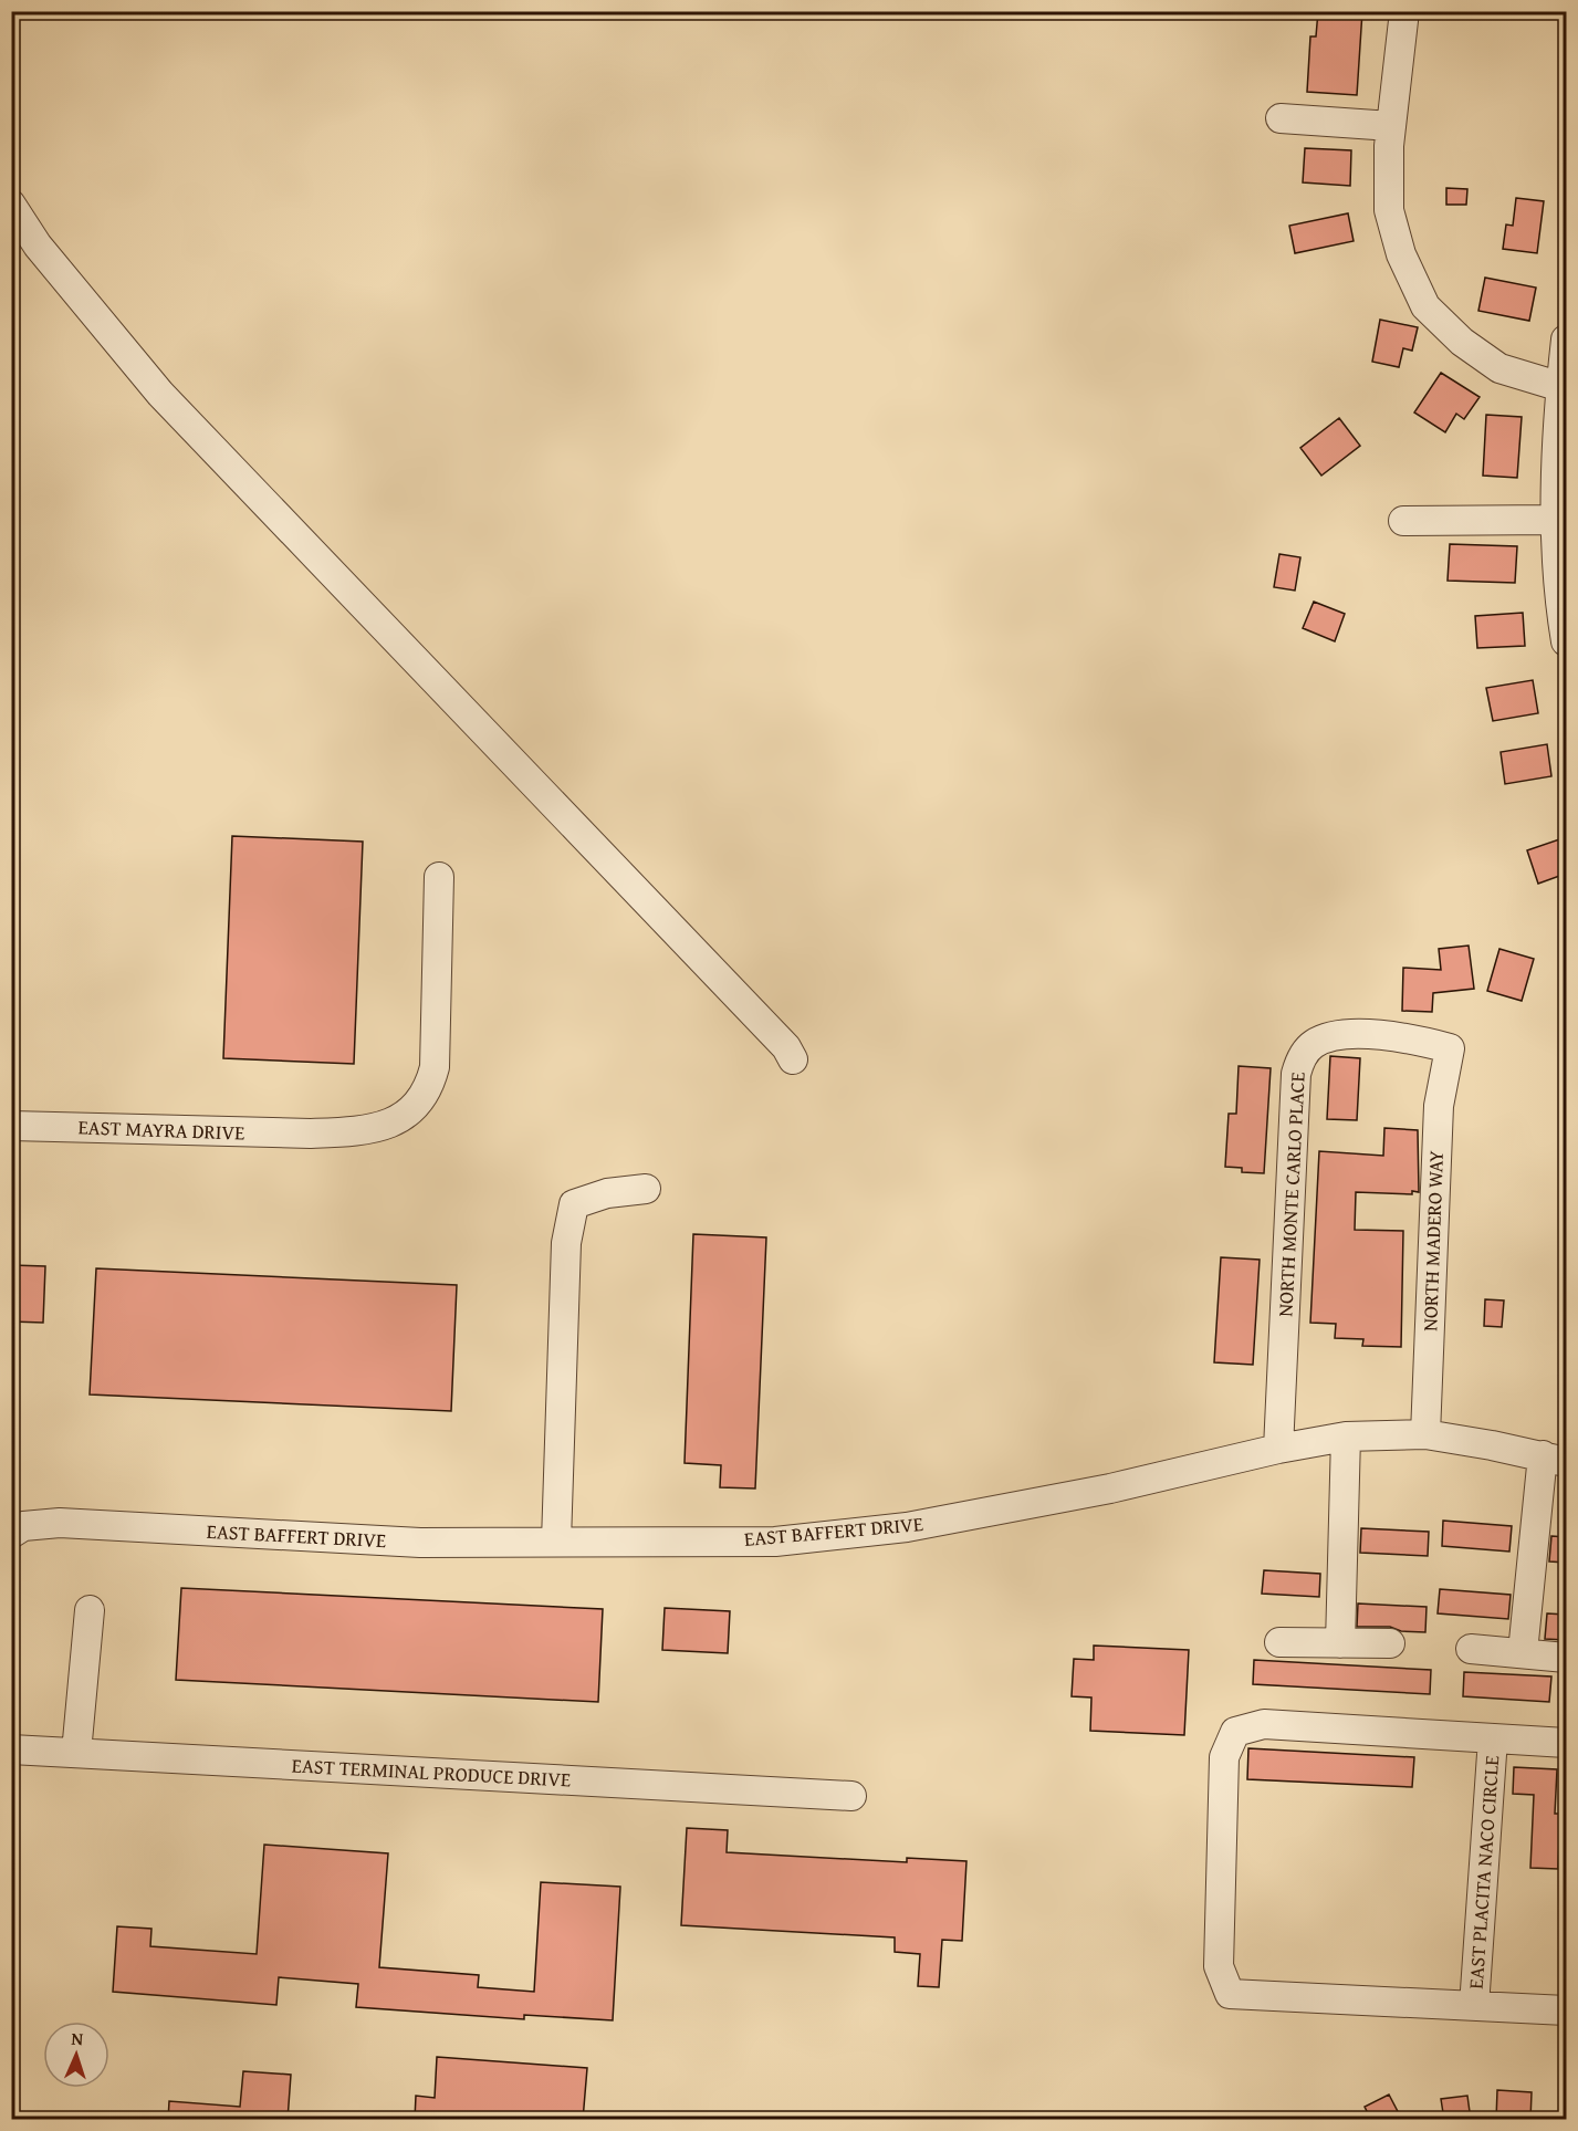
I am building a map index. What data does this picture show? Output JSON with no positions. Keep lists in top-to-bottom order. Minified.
{"streets":{"street":["EAST MAYRA DRIVE","NORTH MONTE CARLO PLACE","NORTH MADERO WAY","EAST BAFFERT DRIVE","EAST TERMINAL PRODUCE DRIVE","EAST PLACITA NACO CIRCLE"]},"crossings":[["NORTH MONTE CARLO PLACE","NORTH MADERO WAY"],["NORTH MONTE CARLO PLACE","EAST BAFFERT DRIVE"],["NORTH MADERO WAY","EAST BAFFERT DRIVE"]],"north":"top"}
